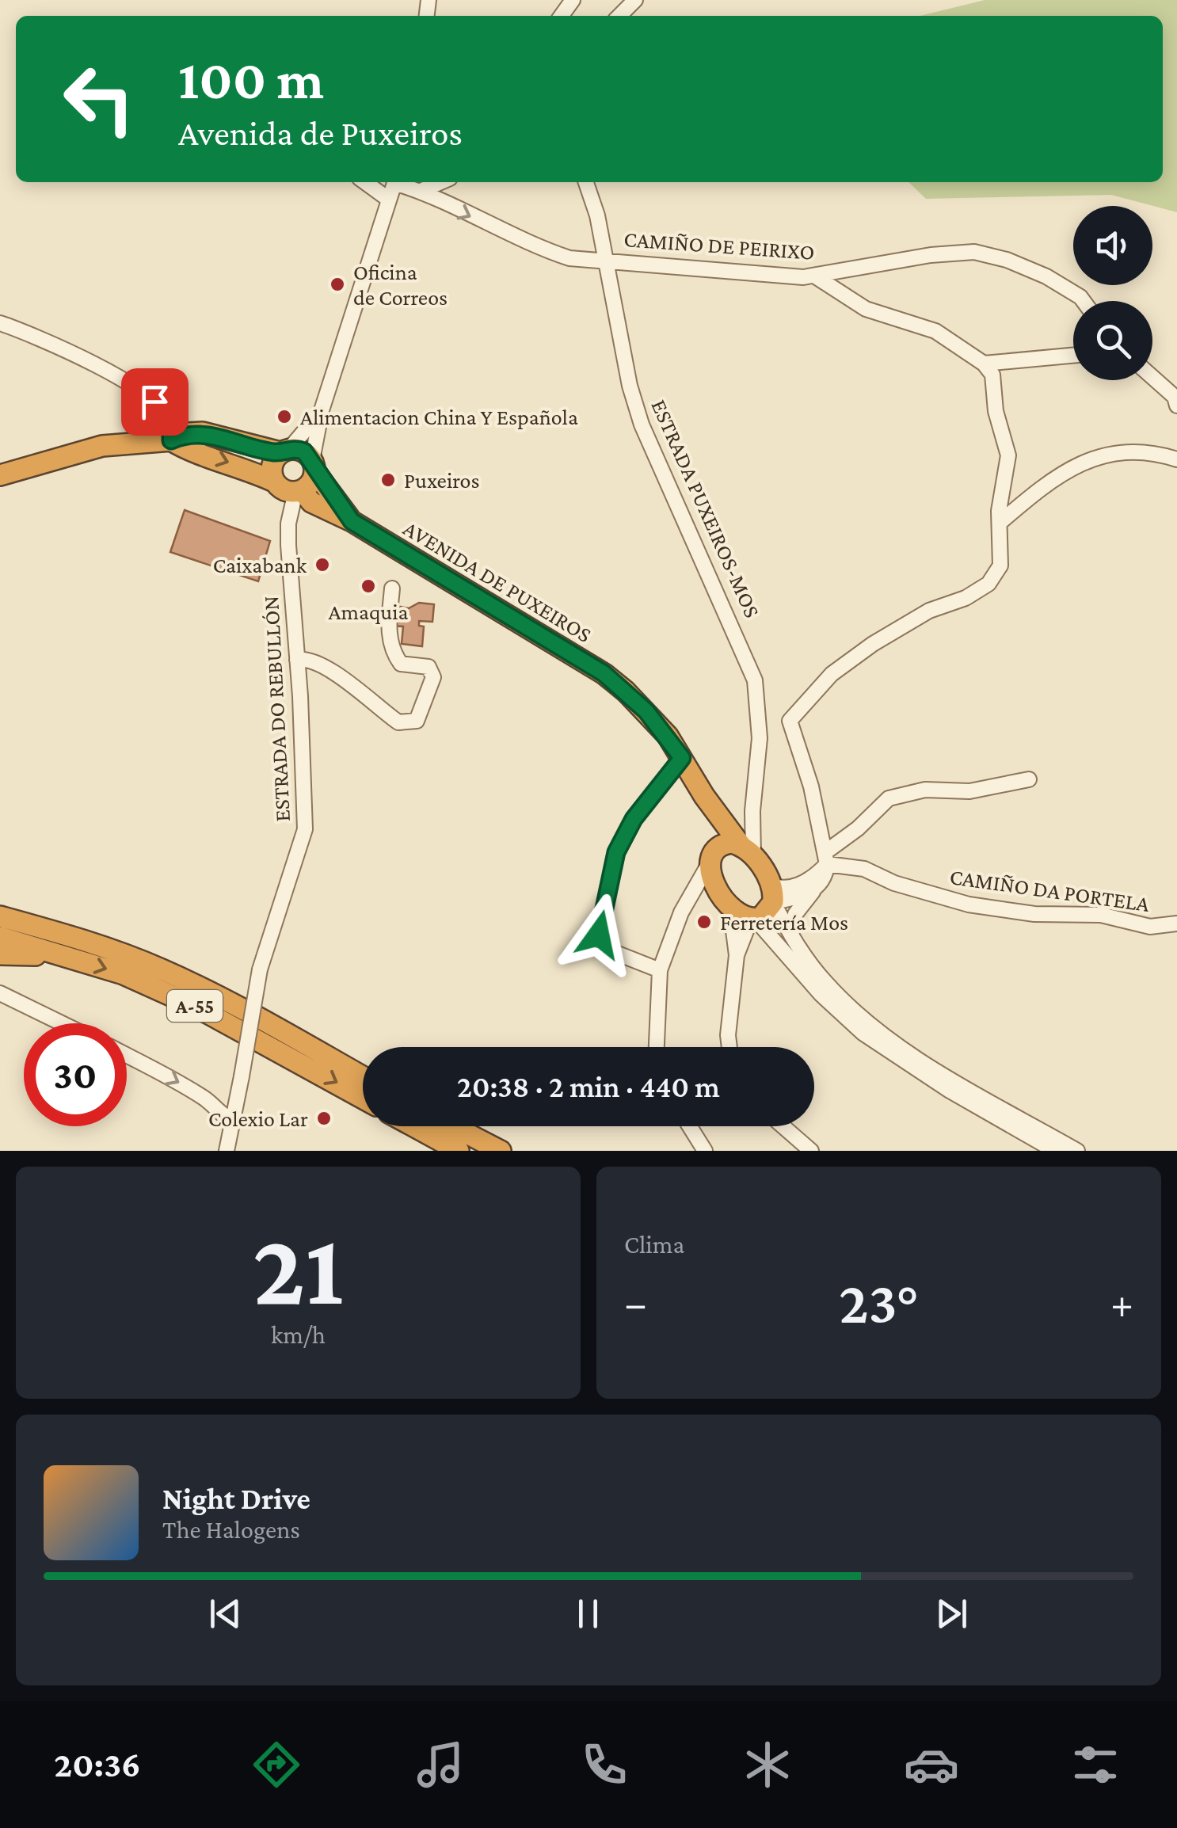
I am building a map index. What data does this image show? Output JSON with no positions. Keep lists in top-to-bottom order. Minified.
{"streets":{"highway":["AVENIDA DE PUXEIROS","A-55"],"street":["CAMIÑO DE PEIRIXO","ESTRADA PUXEIROS-MOS","ESTRADA DO REBULLÓN","CAMIÑO DA PORTELA"]},"crossings":[["CAMIÑO DE PEIRIXO","ESTRADA PUXEIROS-MOS"],["ESTRADA PUXEIROS-MOS","AVENIDA DE PUXEIROS"],["AVENIDA DE PUXEIROS","ESTRADA DO REBULLÓN"]],"places":["Oficina de Correos","Alimentacion China Y Española","Puxeiros","Caixabank","Amaquia","Ferretería Mos","Colexio Lar"],"page":{"turn":["100 m","Avenida de Puxeiros"],"limit":"30","trip":"20:38 · 2 min · 440 m","tile":[["21","km/h"],"Clima"],"heat":["−","23°","+"],"song":["Night Drive","The Halogens"],"tabs":"20:36"}}
